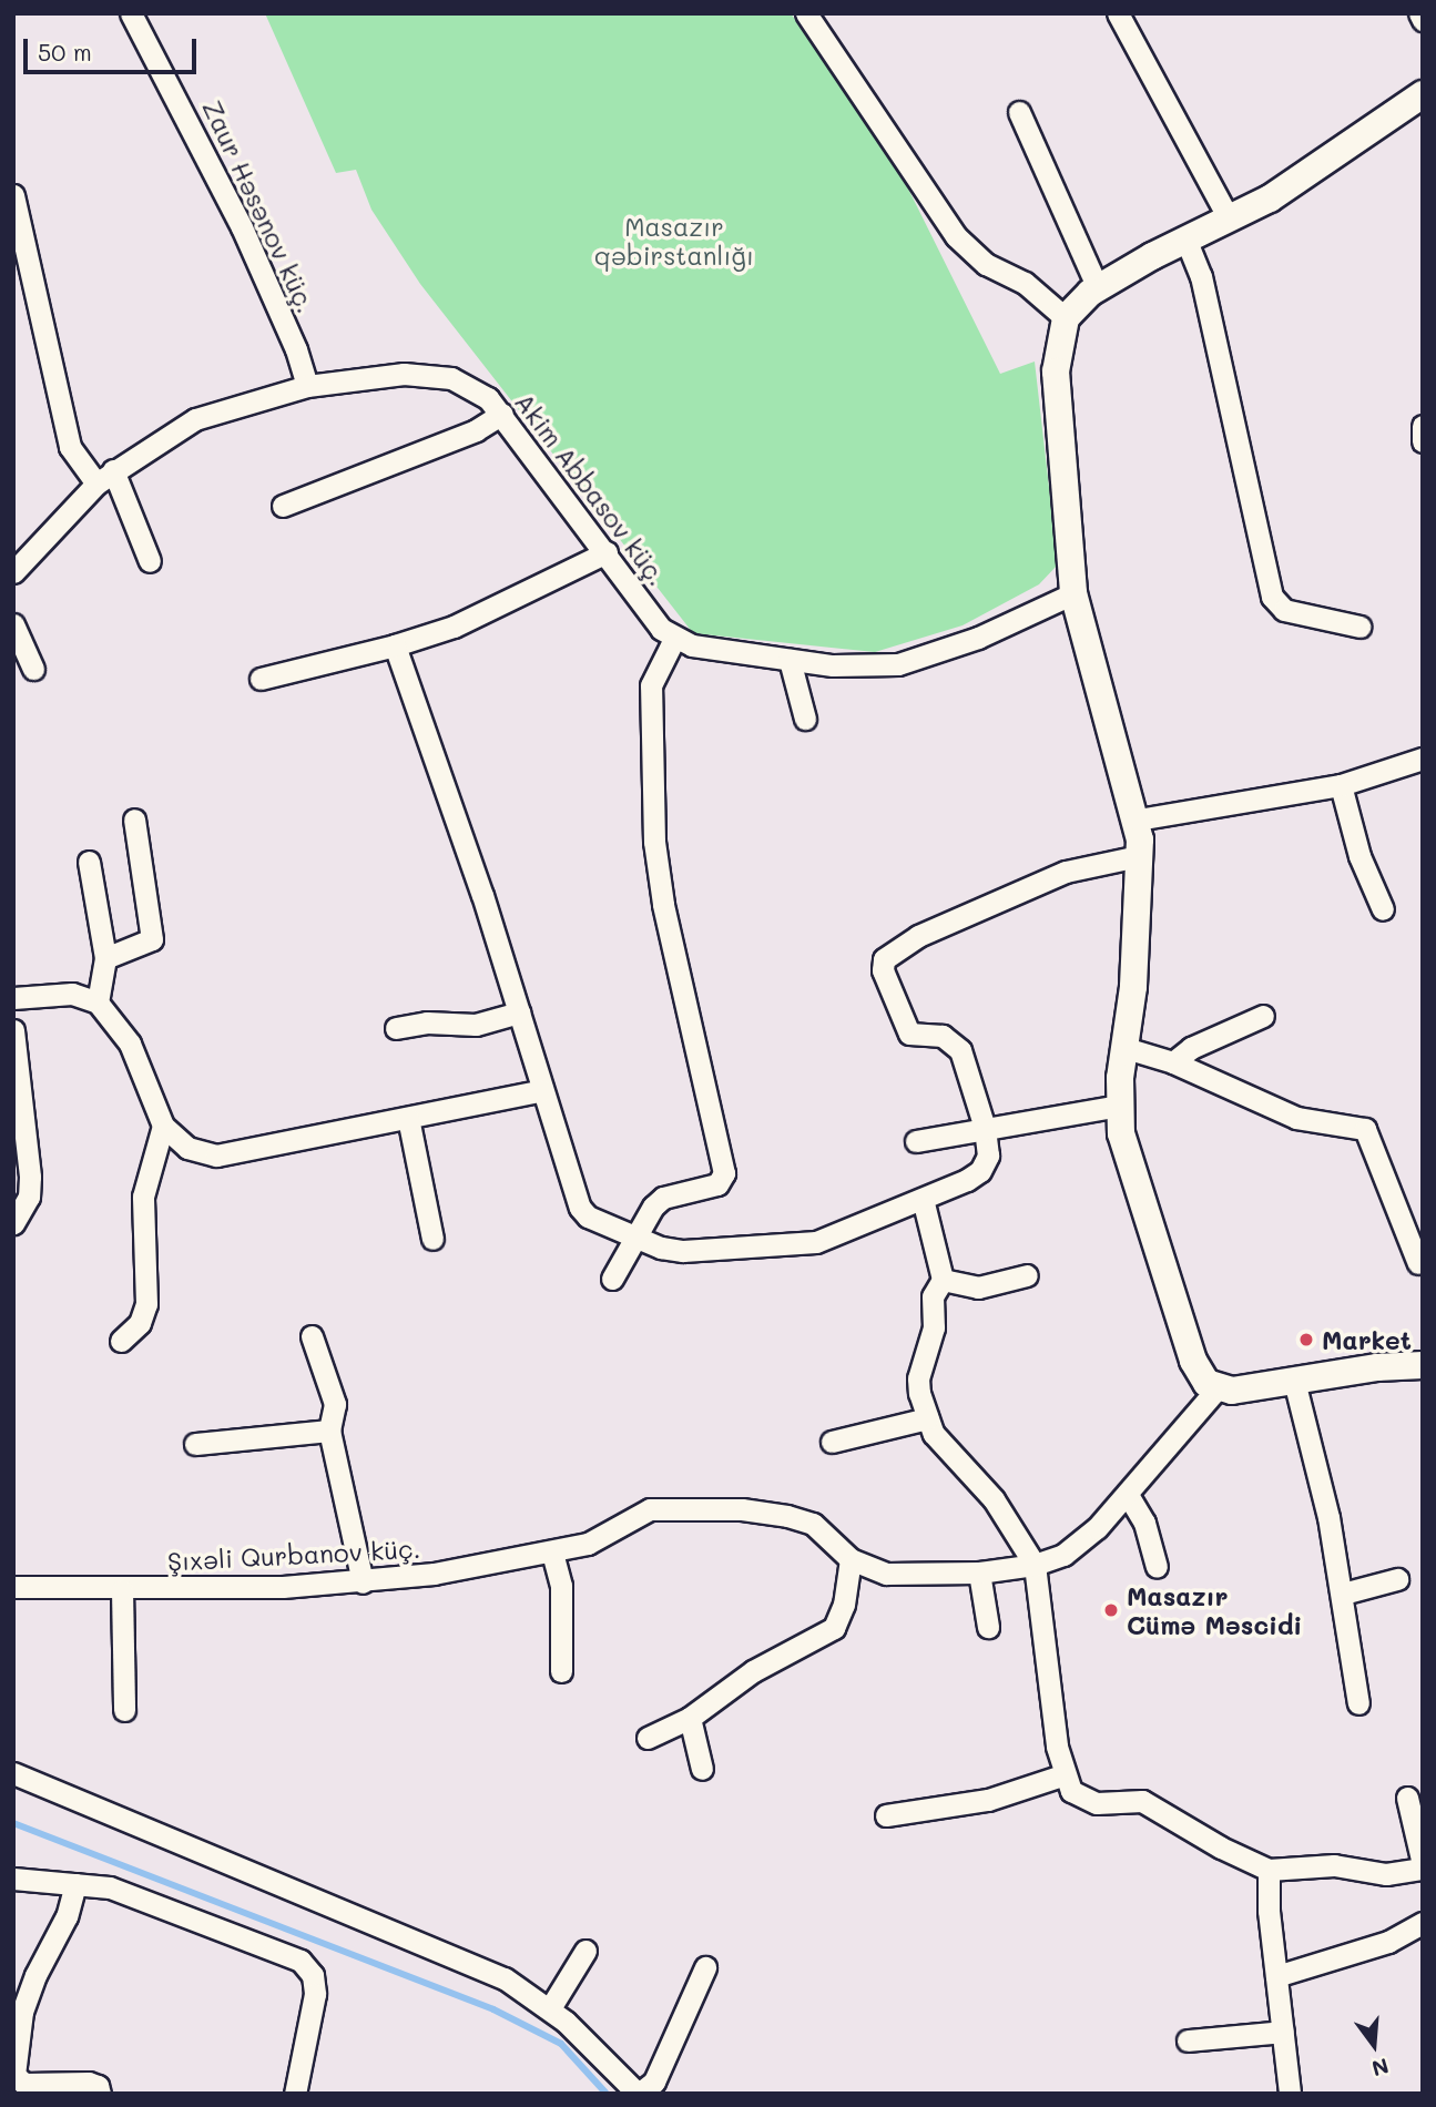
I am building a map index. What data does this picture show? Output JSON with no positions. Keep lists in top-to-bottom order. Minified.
{"streets":{"street":["Zaur Həsənov küç.","Akim Abbasov küç.","Şıxəli Qurbanov küç."]},"crossings":[["Zaur Həsənov küç.","Akim Abbasov küç."]],"parks":["Masazır qəbirstanlığı"],"places":["Market","Masazır Cümə Məscidi"],"scale_bar":"50 m","north":"bottom"}
